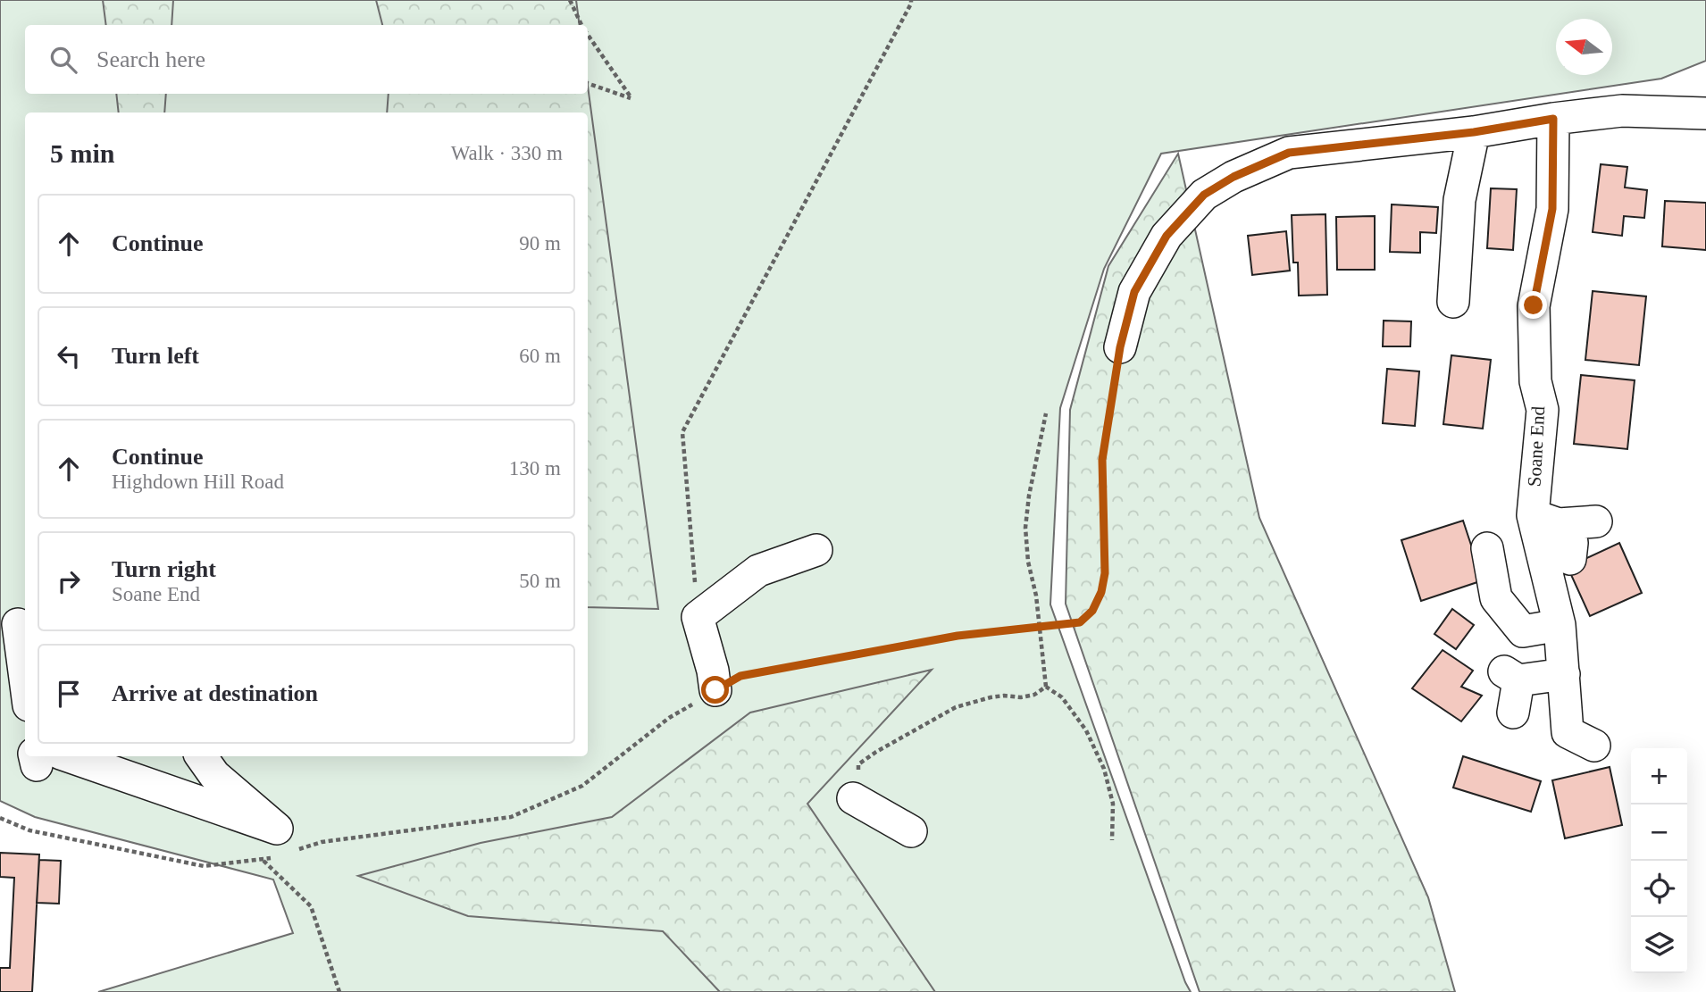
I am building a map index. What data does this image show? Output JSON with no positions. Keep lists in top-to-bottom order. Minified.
{"streets":{"street":["Soane End"]},"north":"left","page":{"search":"Search here","heading":["5 min","Walk · 330 m"],"list":[["Continue","90 m"],["Turn left","60 m"],["Continue","Highdown Hill Road","130 m"],["Turn right","Soane End","50 m"],"Arrive at destination"],"map_buttons":["+","−"]}}
